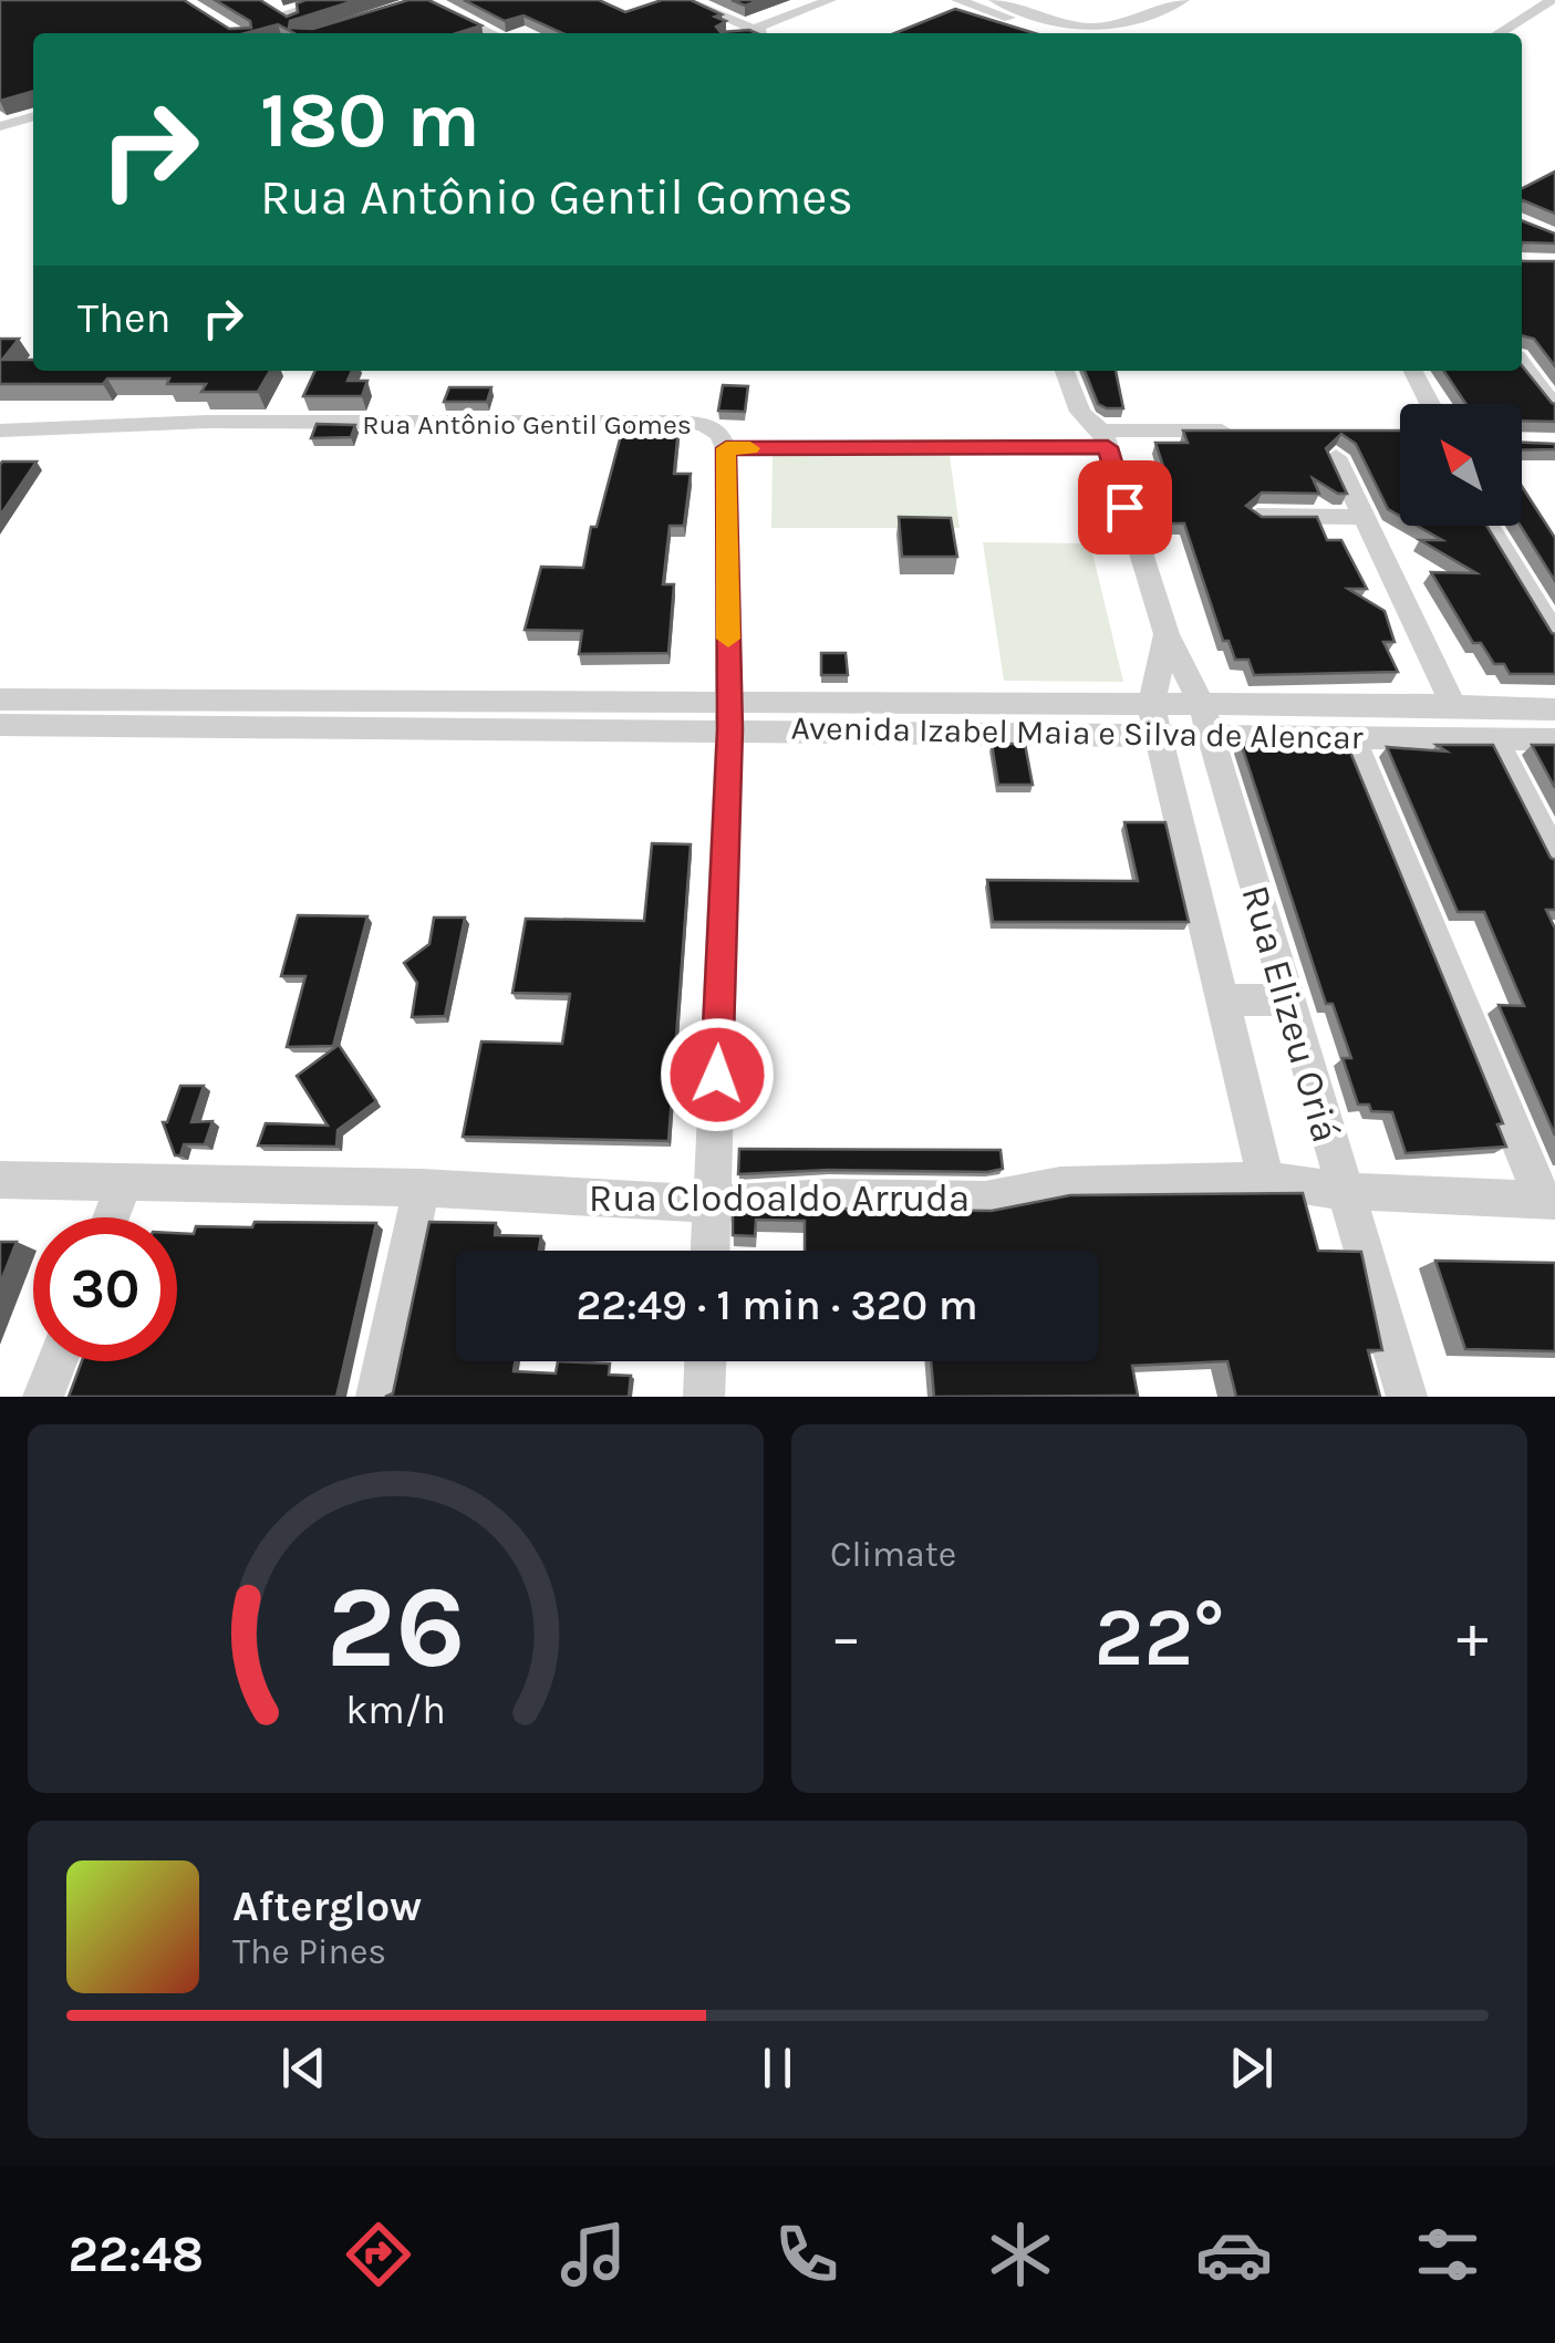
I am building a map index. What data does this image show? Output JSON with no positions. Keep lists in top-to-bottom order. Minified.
{"streets":{"street":["Rua Antônio Gentil Gomes","Avenida Izabel Maia e Silva de Alencar","Rua Elizeu Oriá","Rua Clodoaldo Arruda"]},"crossings":[["Rua Antônio Gentil Gomes","Rua Elizeu Oriá"],["Avenida Izabel Maia e Silva de Alencar","Rua Elizeu Oriá"],["Rua Elizeu Oriá","Rua Clodoaldo Arruda"]],"north":"top left","page":{"turn":["180 m","Rua Antônio Gentil Gomes"],"then":"Then","limit":"30","trip":"22:49 · 1 min · 320 m","tile":"Climate","heat":["−","22°","+"],"song":["Afterglow","The Pines"],"tabs":"22:48","gauge":["26","km/h"]}}
